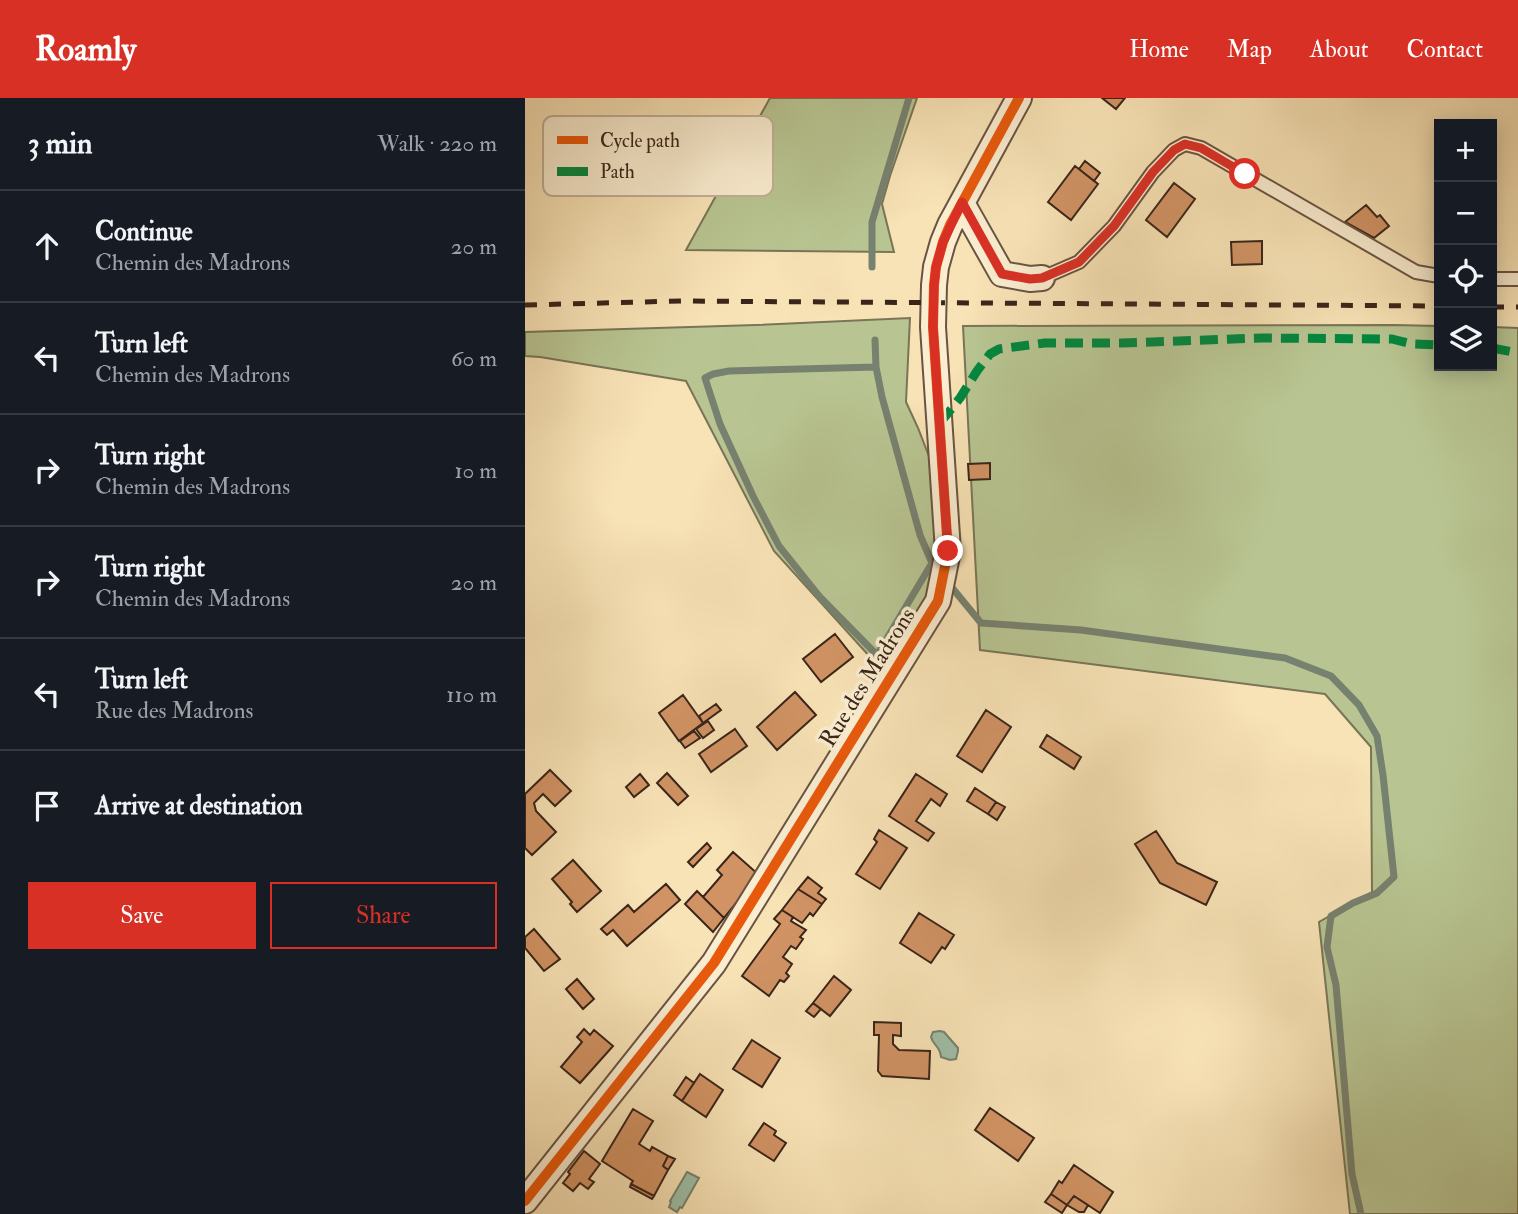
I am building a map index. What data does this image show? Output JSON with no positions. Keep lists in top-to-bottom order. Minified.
{"streets":{"street":["Rue des Madrons"]},"legend":["Cycle path","Path"],"page":{"header":"Roamly","nav":["Home","Map","About","Contact"],"heading":["3 min","Walk · 220 m"],"map_buttons":["+","−"],"list":[["Continue","Chemin des Madrons","20 m"],["Turn left","Chemin des Madrons","60 m"],["Turn right","Chemin des Madrons","10 m"],["Turn right","Chemin des Madrons","20 m"],["Turn left","Rue des Madrons","110 m"],"Arrive at destination"],"buttons":["Save","Share"]}}
